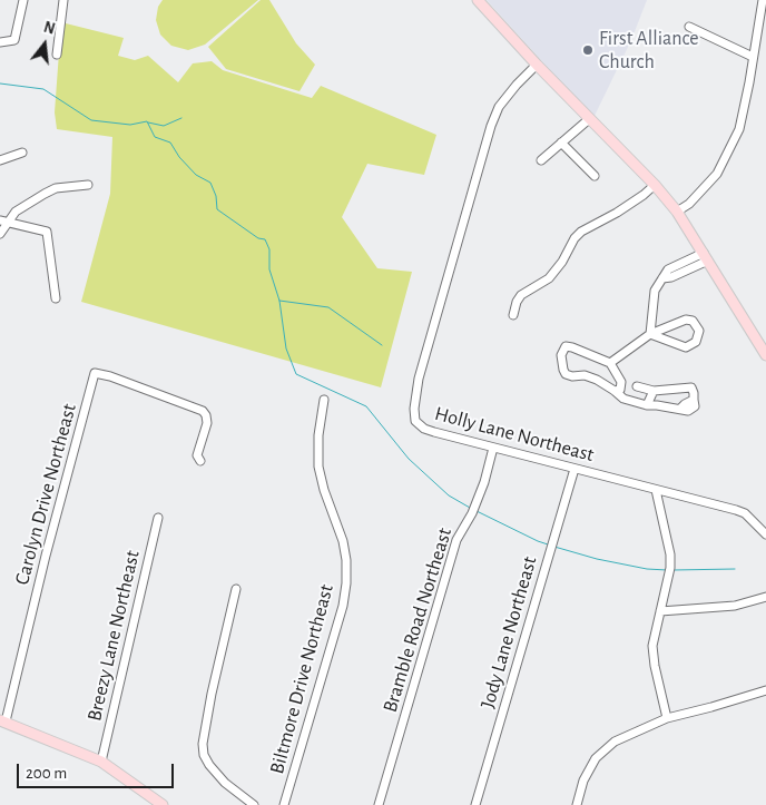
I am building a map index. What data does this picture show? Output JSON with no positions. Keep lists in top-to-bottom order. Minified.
{"streets":{"street":["Holly Lane Northeast","Carolyn Drive Northeast","Bramble Road Northeast","Jody Lane Northeast","Breezy Lane Northeast","Biltmore Drive Northeast"]},"crossings":[["Holly Lane Northeast","Bramble Road Northeast"],["Holly Lane Northeast","Jody Lane Northeast"]],"places":["First Alliance Church"],"scale_bar":"200 m","north":"top"}
